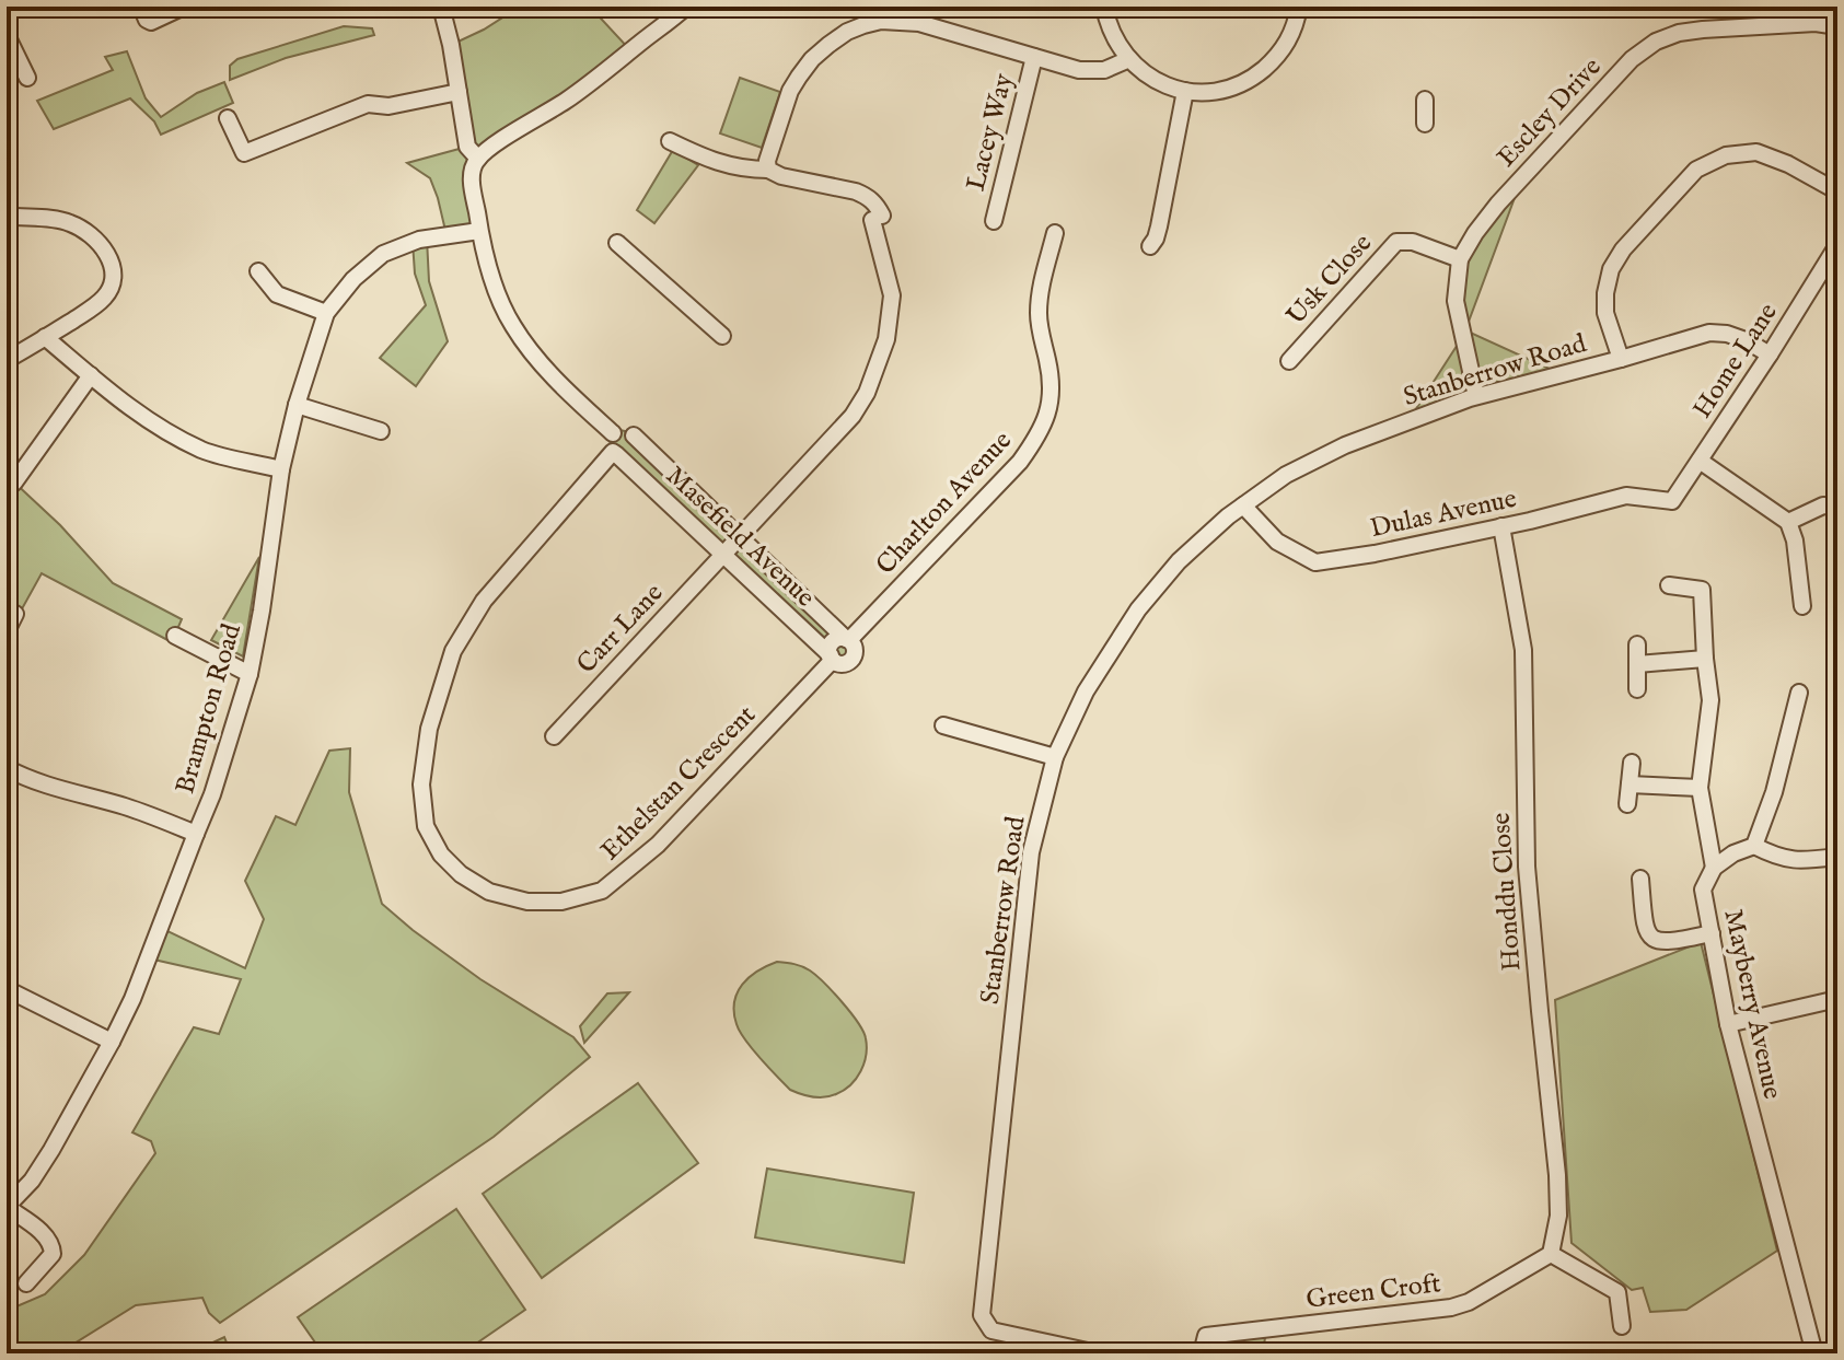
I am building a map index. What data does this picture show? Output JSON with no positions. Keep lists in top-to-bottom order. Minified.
{"streets":{"street":["Escley Drive","Lacey Way","Usk Close","Home Lane","Stanberrow Road","Charlton Avenue","Dulas Avenue","Masefield Avenue","Carr Lane","Brampton Road","Ethelstan Crescent","Honddu Close","Mayberry Avenue","Green Croft"]},"crossings":[["Escley Drive","Usk Close"],["Escley Drive","Stanberrow Road"],["Home Lane","Stanberrow Road"],["Home Lane","Dulas Avenue"],["Stanberrow Road","Dulas Avenue"],["Charlton Avenue","Masefield Avenue"],["Charlton Avenue","Ethelstan Crescent"],["Dulas Avenue","Honddu Close"],["Masefield Avenue","Carr Lane"],["Masefield Avenue","Ethelstan Crescent"],["Honddu Close","Green Croft"]]}
